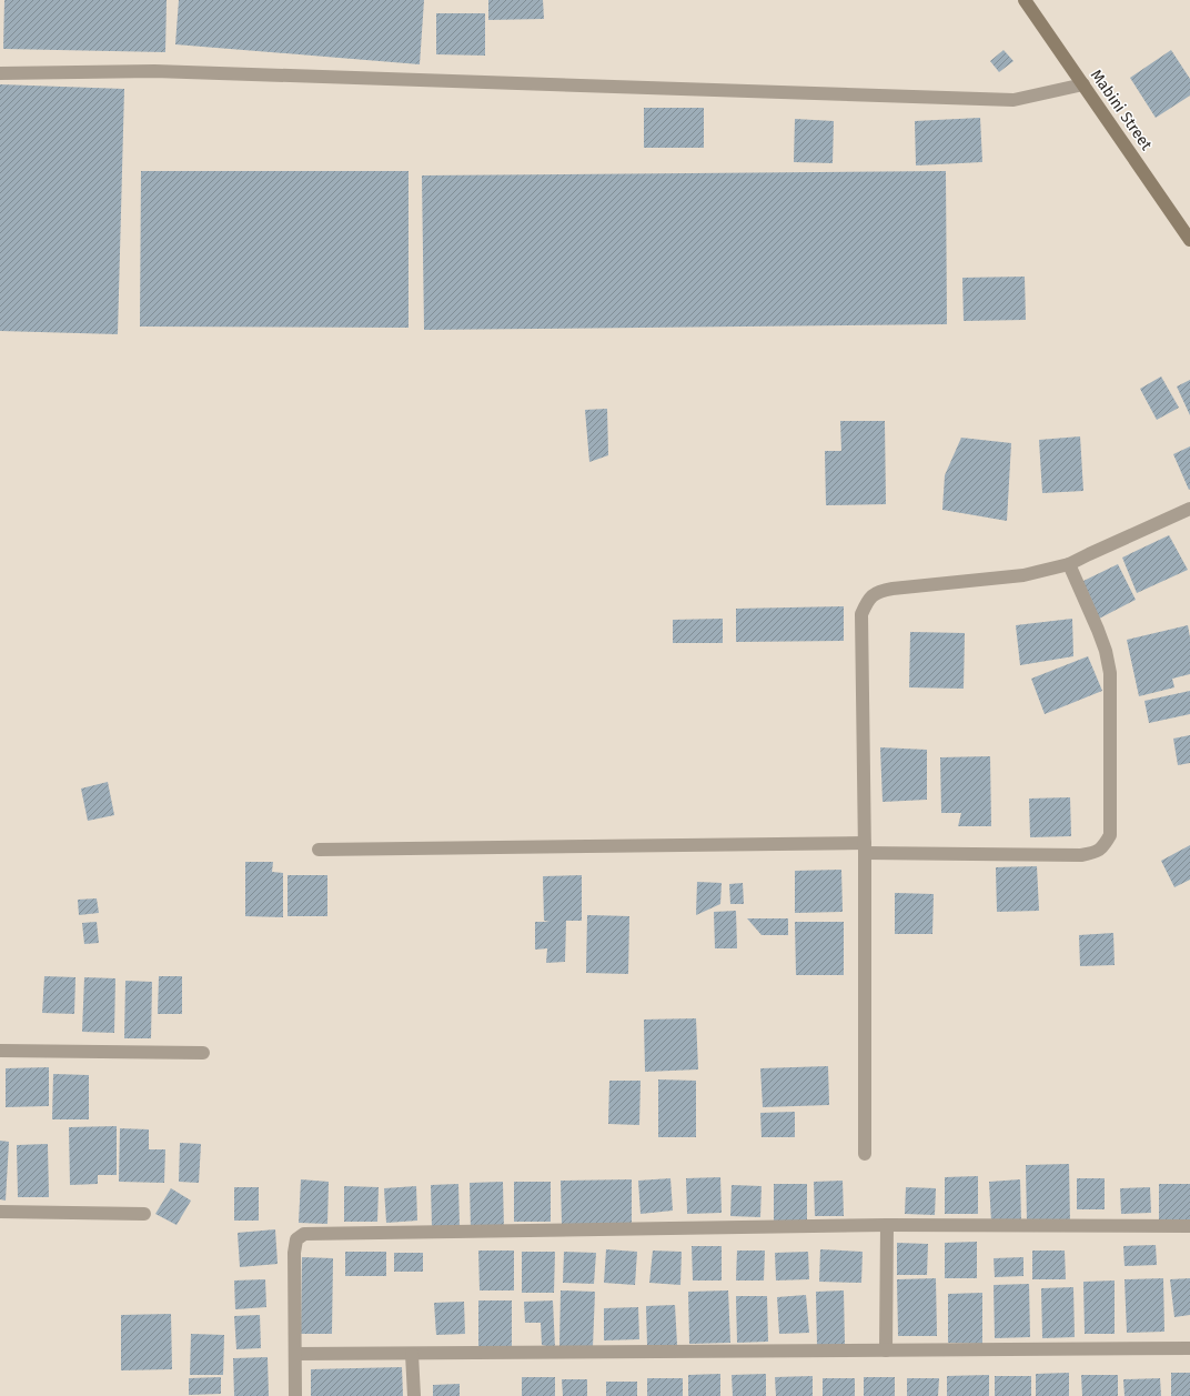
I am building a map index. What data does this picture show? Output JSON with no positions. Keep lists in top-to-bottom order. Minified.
{"streets":{"main road":["Mabini Street"]}}
